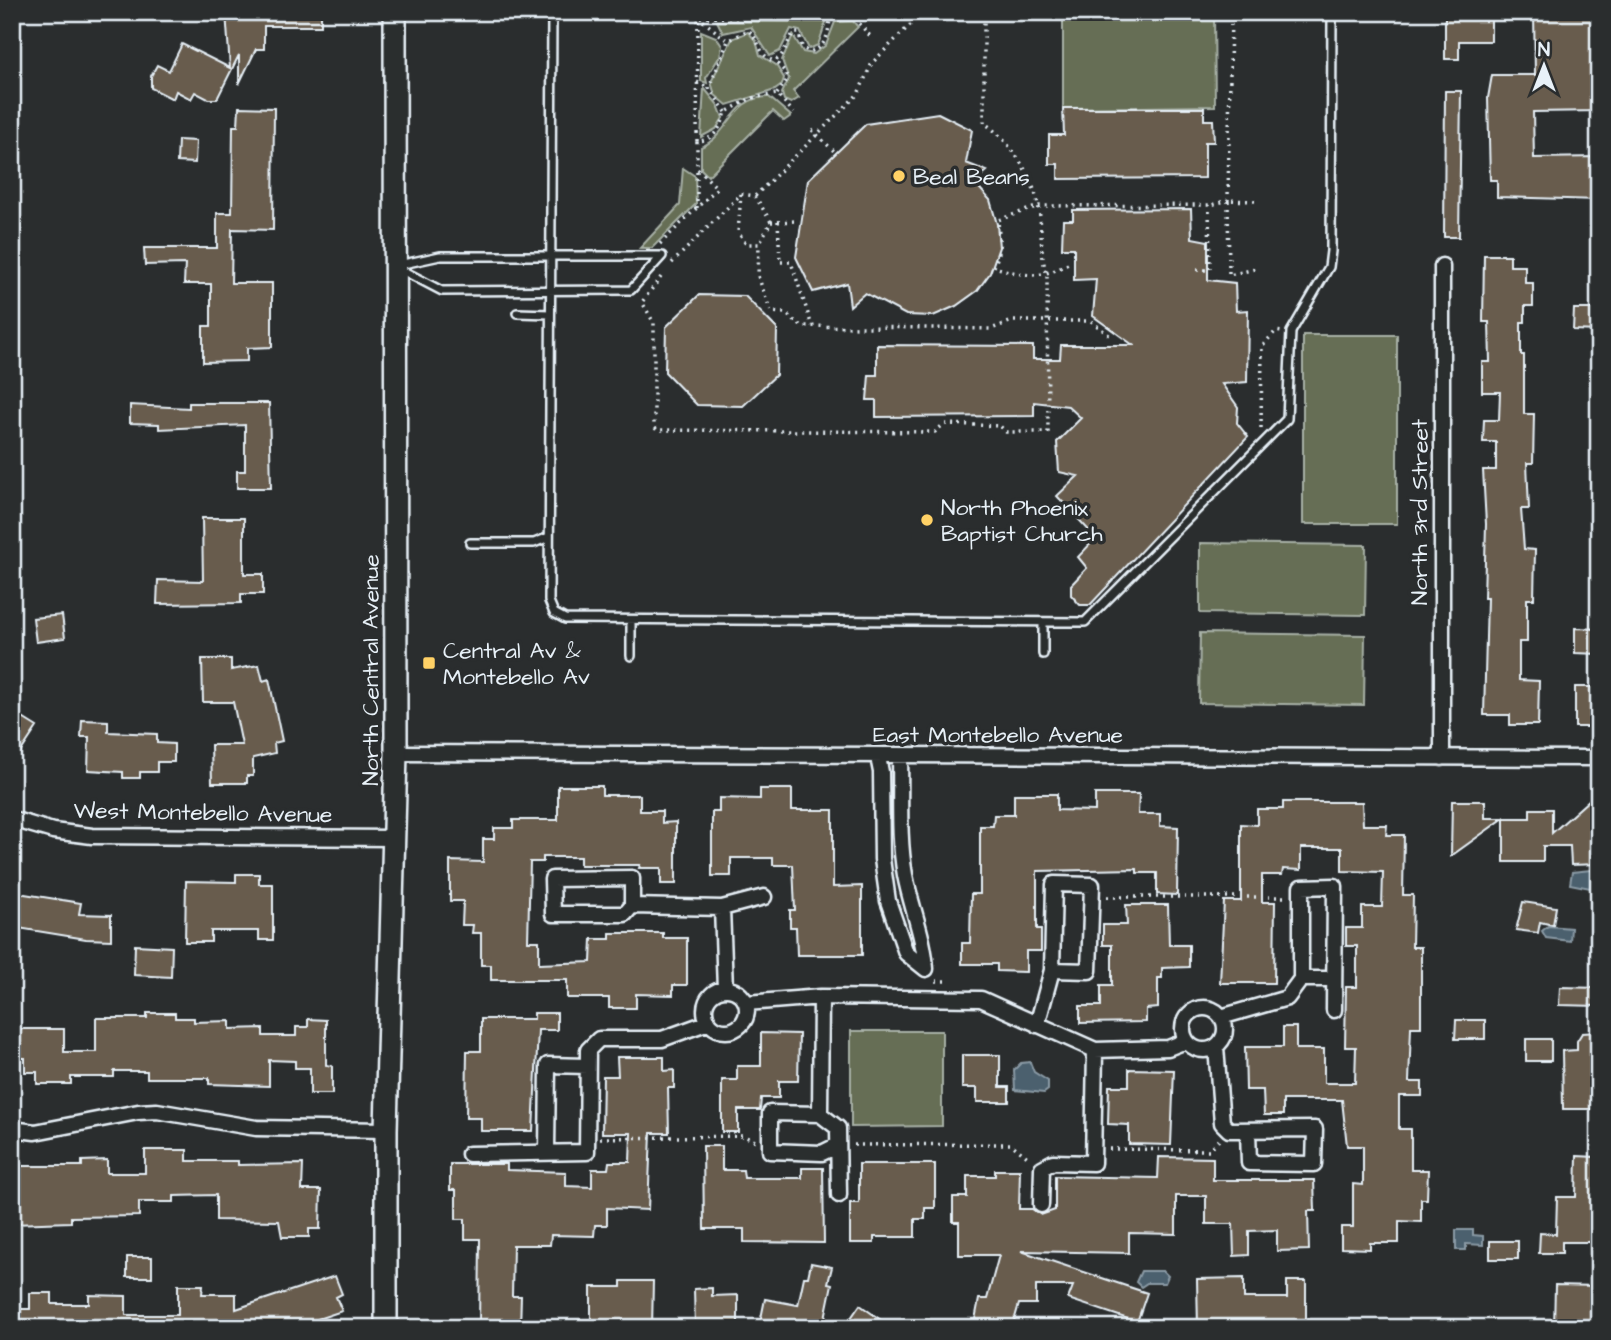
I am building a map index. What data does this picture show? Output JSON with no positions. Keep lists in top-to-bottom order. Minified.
{"streets":{"main road":["North Central Avenue"],"street":["North 3rd Street","East Montebello Avenue","West Montebello Avenue"]},"crossings":[["North 3rd Street","East Montebello Avenue"],["North Central Avenue","East Montebello Avenue"],["North Central Avenue","West Montebello Avenue"]],"places":{"other":["Beal Beans","North Phoenix Baptist Church"],"transit":["Central Av & Montebello Av"]},"north":"top"}
